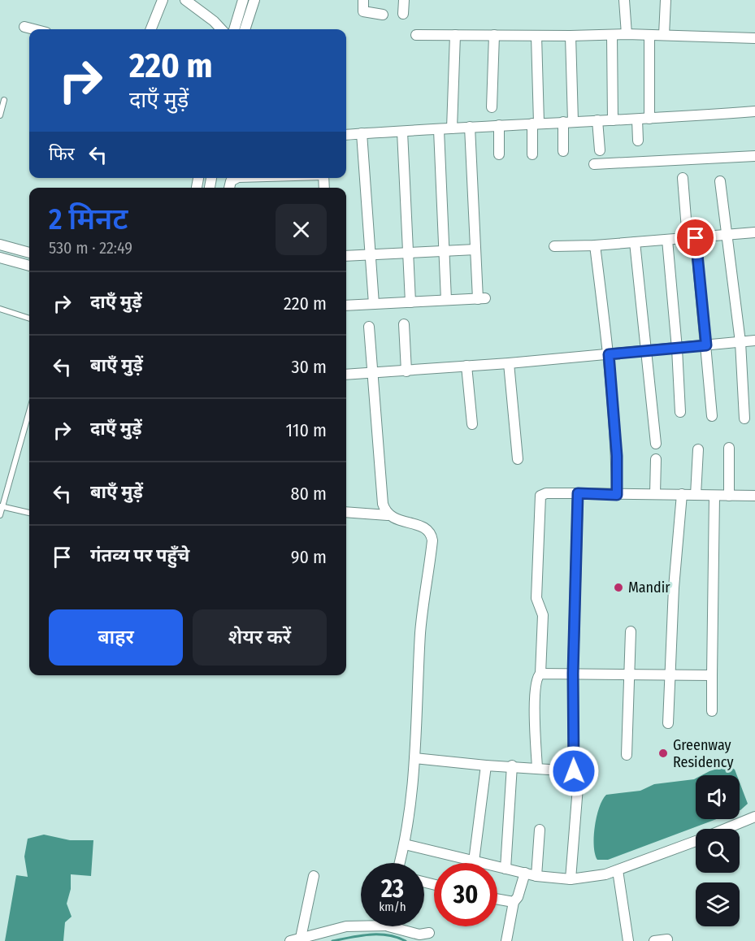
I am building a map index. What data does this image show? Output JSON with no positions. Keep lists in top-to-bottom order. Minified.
{"places":["Mandir","Greenway Residency"],"page":{"turn":["220 m","दाएँ मुड़ें"],"then":"फिर","heading":["2 मिनट","530 m · 22:49"],"list":[{"name":"दाएँ मुड़ें","value":"220 m"},{"name":"बाएँ मुड़ें","value":"30 m"},{"name":"दाएँ मुड़ें","value":"110 m"},{"name":"बाएँ मुड़ें","value":"80 m"},{"name":"गंतव्य पर पहुँचे","value":"90 m"}],"buttons":["बाहर","शेयर करें"],"speed":"23 km/h","limit":"30"}}
